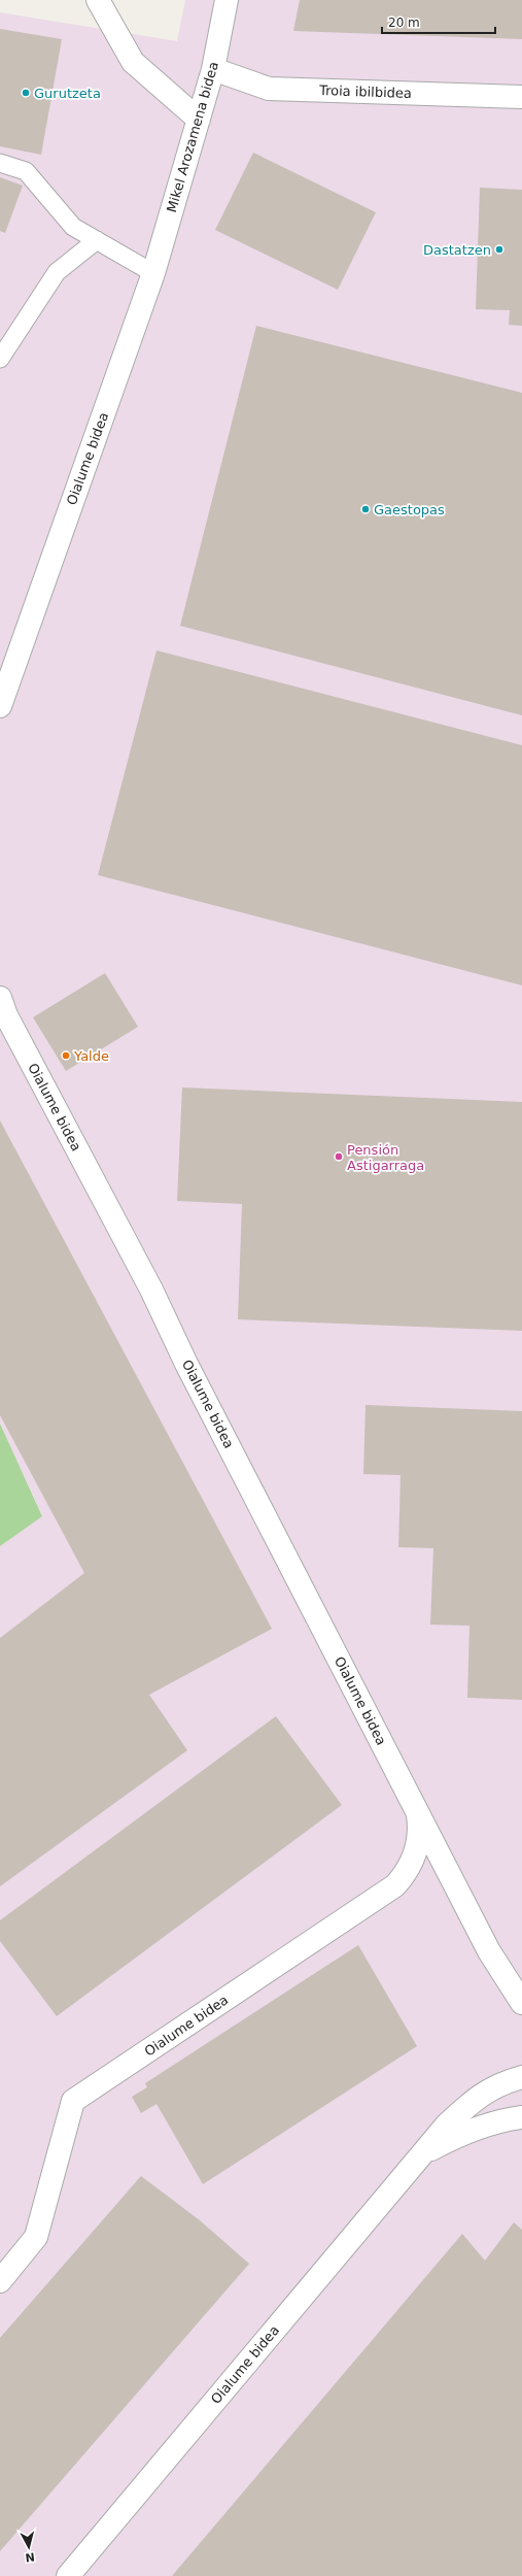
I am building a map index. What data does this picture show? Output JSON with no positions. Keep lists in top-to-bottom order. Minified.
{"streets":{"street":["Troia ibilbidea","Mikel Arozamena bidea","Oialume bidea"]},"crossings":[["Troia ibilbidea","Mikel Arozamena bidea"],["Mikel Arozamena bidea","Oialume bidea"]],"places":["Gurutzeta","Dastatzen","Gaestopas","Yalde","Pensión Astigarraga"],"scale_bar":"20 m","north":"bottom"}
